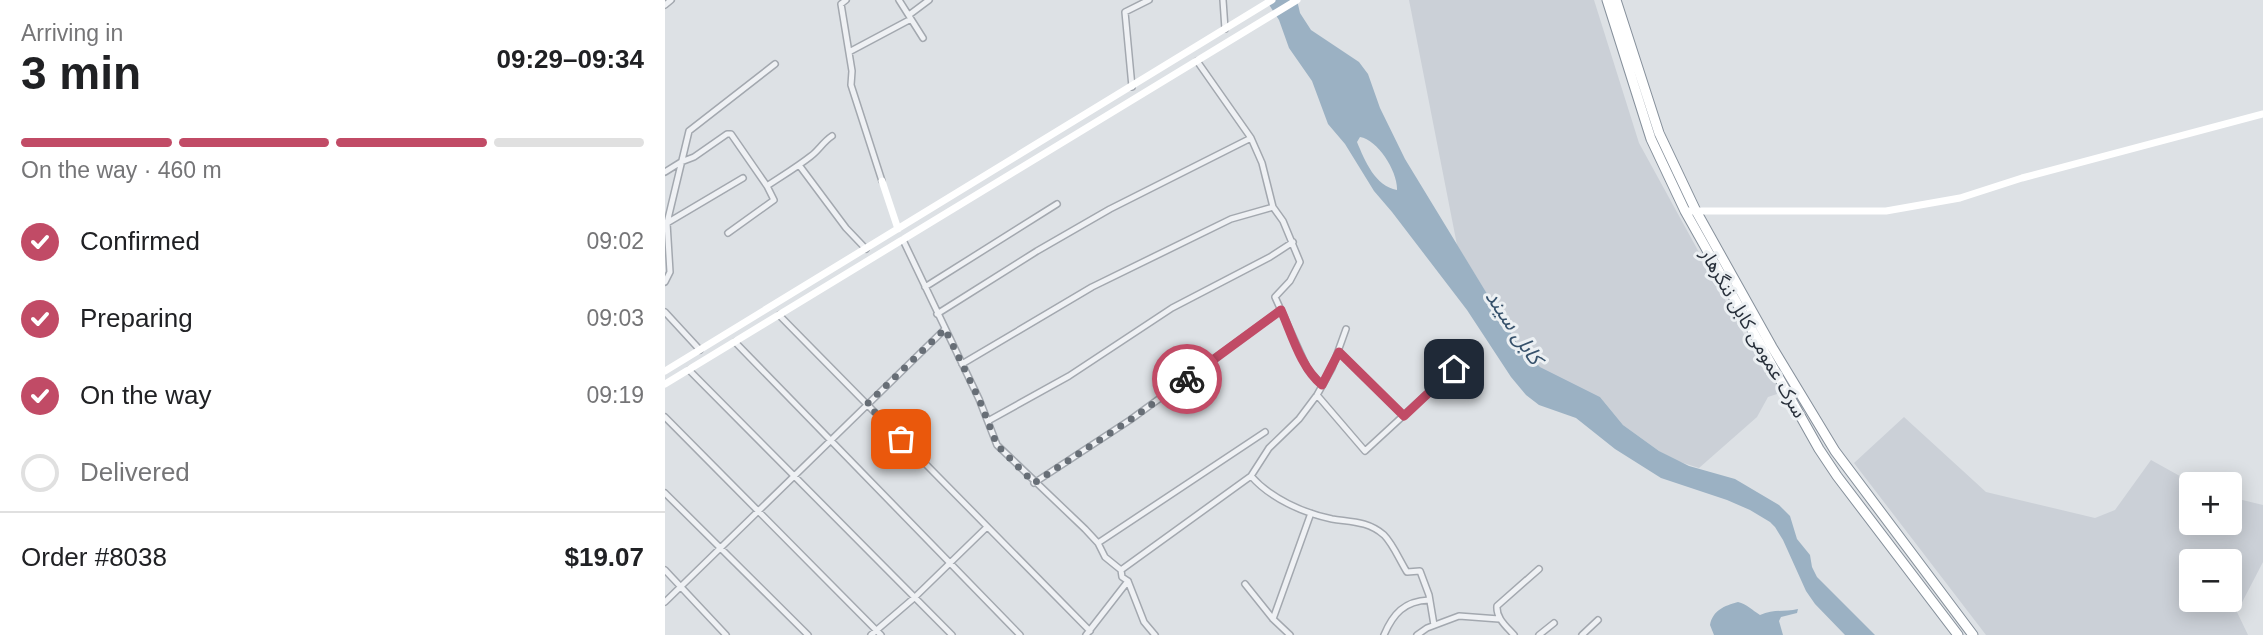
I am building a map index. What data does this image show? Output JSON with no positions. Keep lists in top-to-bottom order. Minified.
{"streets":{"highway":["سرک عمومی کابل ننگرهار"]},"water":["کابل سيند"],"page":{"heading":["3 min","Arriving in","09:29–09:34"],"panel":["Order #8038","$19.07"],"bar":"On the way · 460 m","list":[["Confirmed","09:02"],["Preparing","09:03"],["On the way","09:19"],"Delivered"],"map_buttons":["+","−"]}}
